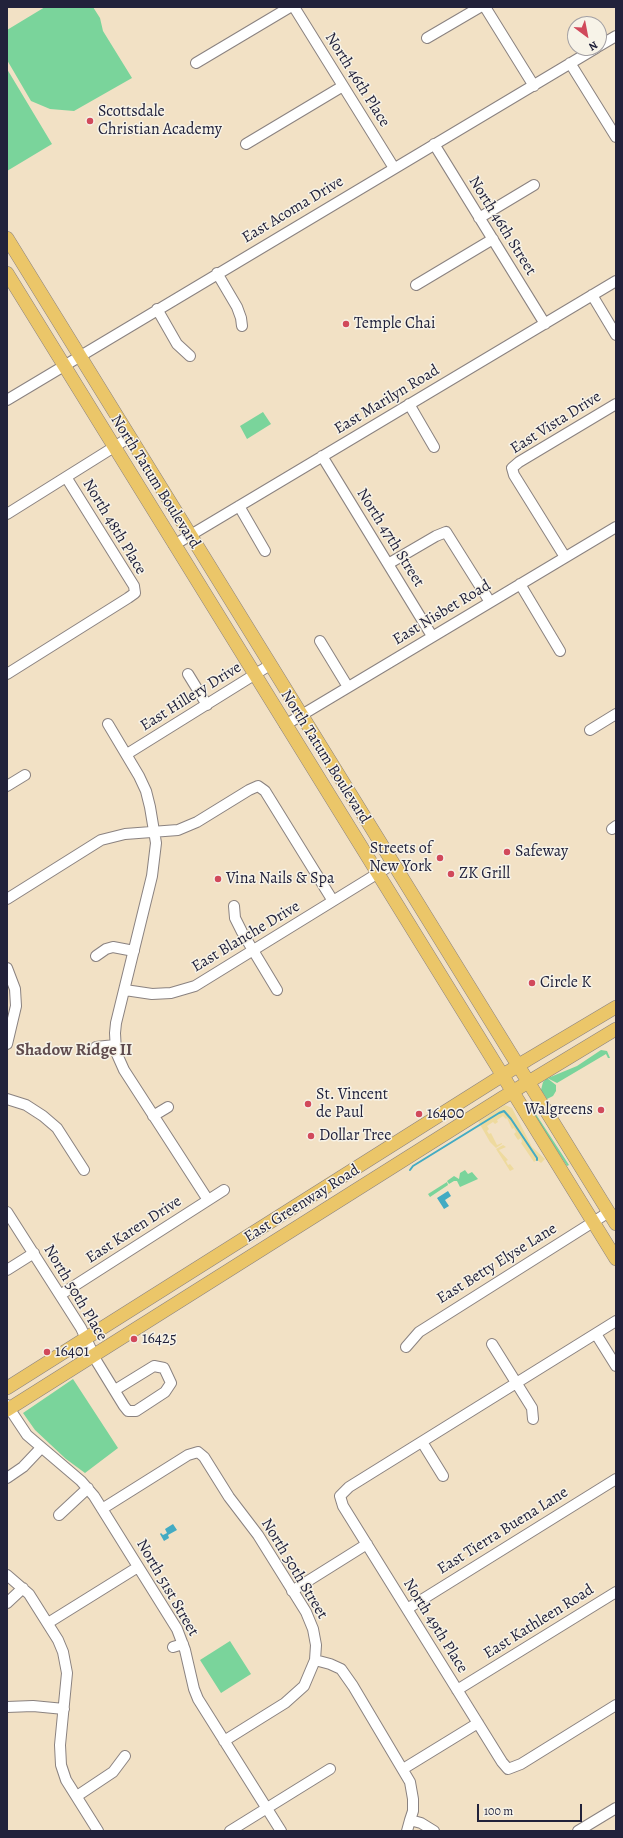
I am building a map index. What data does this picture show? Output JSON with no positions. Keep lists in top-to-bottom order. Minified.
{"streets":{"main road":["North Tatum Boulevard","East Greenway Road"],"street":["North 46th Place","East Acoma Drive","North 46th Street","East Marilyn Road","East Vista Drive","North 48th Place","North 47th Street","East Nisbet Road","East Hillery Drive","East Blanche Drive","East Karen Drive","East Betty Elyse Lane","North 50th Place","East Tierra Buena Lane","North 50th Street","North 51st Street","East Kathleen Road","North 49th Place"]},"crossings":[["North 46th Place","East Acoma Drive"],["East Acoma Drive","North 46th Street"],["East Acoma Drive","North Tatum Boulevard"],["North 46th Street","East Marilyn Road"],["East Marilyn Road","North Tatum Boulevard"],["East Marilyn Road","North 47th Street"],["East Vista Drive","East Nisbet Road"],["North Tatum Boulevard","East Nisbet Road"],["North Tatum Boulevard","East Hillery Drive"],["North Tatum Boulevard","East Blanche Drive"],["North Tatum Boulevard","East Greenway Road"],["North Tatum Boulevard","East Betty Elyse Lane"],["North 47th Street","East Nisbet Road"],["East Greenway Road","North 50th Place"],["East Greenway Road","North 51st Street"],["East Karen Drive","North 50th Place"],["East Tierra Buena Lane","North 49th Place"],["North 50th Street","North 51st Street"],["East Kathleen Road","North 49th Place"]],"districts":["Shadow Ridge II"],"places":["Scottsdale Christian Academy","Temple Chai","Safeway","Streets of New York","ZK Grill","Vina Nails & Spa","Circle K","St. Vincent de Paul","Walgreens","16400","Dollar Tree","16425","16401"],"scale_bar":"100 m","north":"bottom right"}
